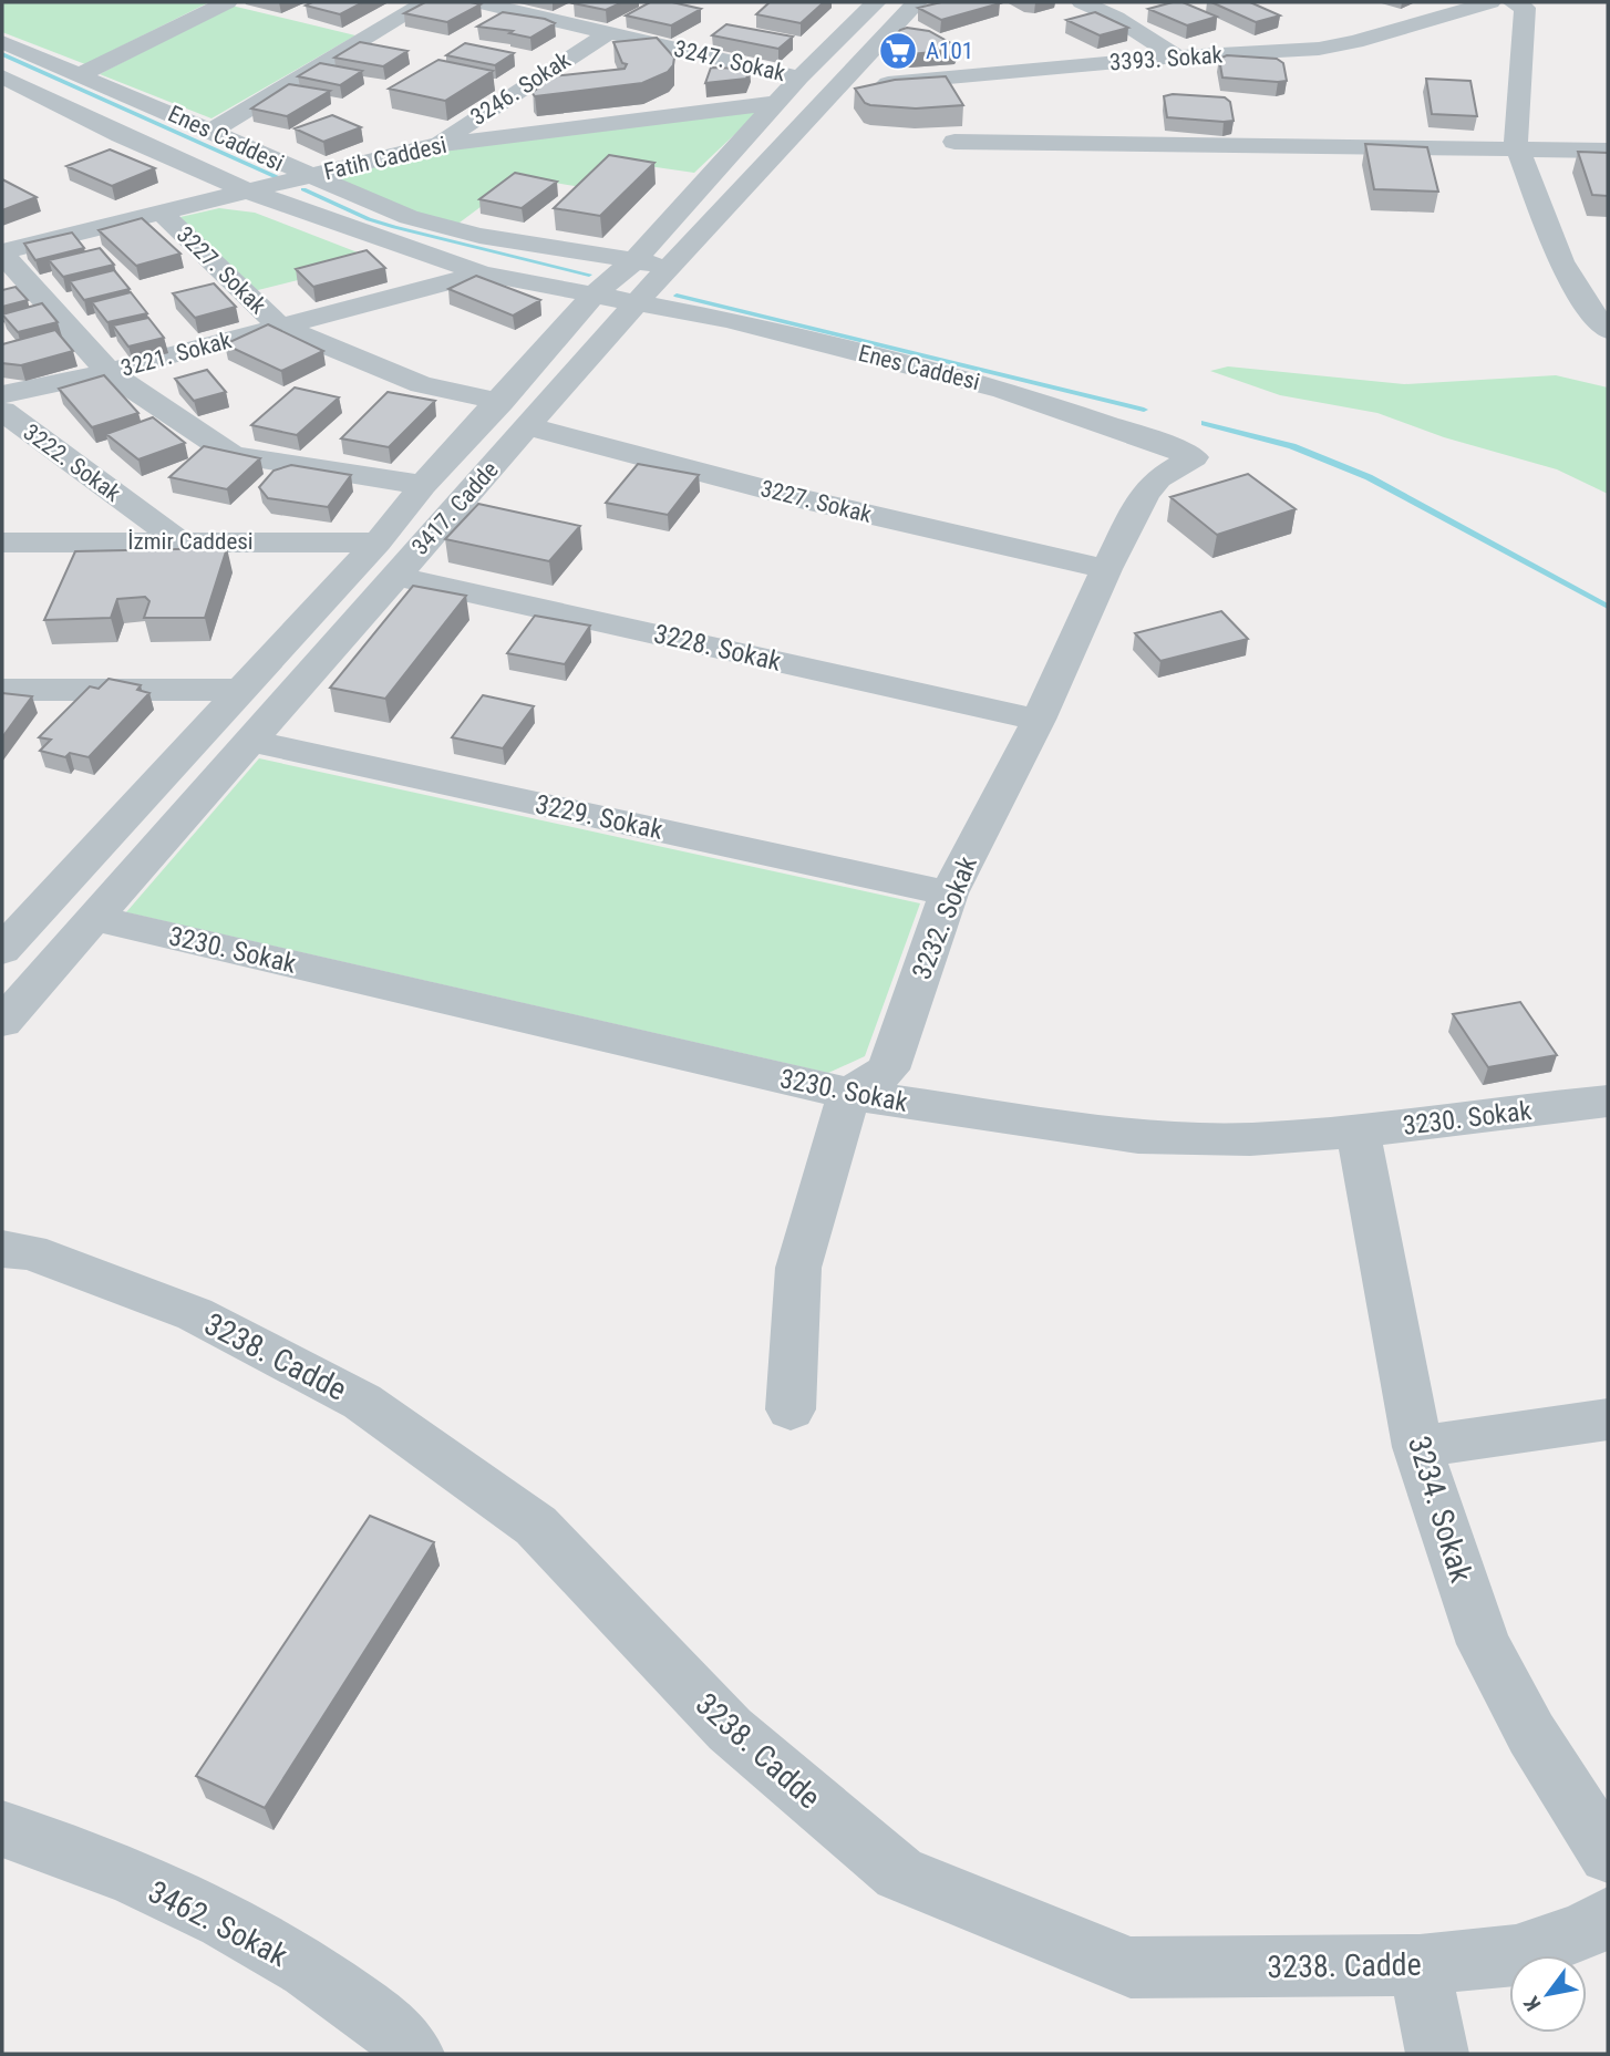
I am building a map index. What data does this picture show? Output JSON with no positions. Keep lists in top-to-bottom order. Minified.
{"streets":{"street":["3393. Sokak","3247. Sokak","3246. Sokak","Enes Caddesi","Fatih Caddesi","3227. Sokak","3221. Sokak","3222. Sokak","3417. Cadde","İzmir Caddesi","3228. Sokak","3229. Sokak","3232. Sokak","3230. Sokak","3238. Cadde","3234. Sokak","3462. Sokak"]},"crossings":[["3393. Sokak","3417. Cadde"],["3247. Sokak","3246. Sokak"],["3247. Sokak","3417. Cadde"],["3246. Sokak","Fatih Caddesi"],["Enes Caddesi","Fatih Caddesi"],["Enes Caddesi","3221. Sokak"],["Enes Caddesi","3417. Cadde"],["Enes Caddesi","3232. Sokak"],["Fatih Caddesi","3227. Sokak"],["Fatih Caddesi","3417. Cadde"],["3227. Sokak","3221. Sokak"],["3227. Sokak","3417. Cadde"],["3227. Sokak","3232. Sokak"],["3222. Sokak","İzmir Caddesi"],["3417. Cadde","İzmir Caddesi"],["3417. Cadde","3228. Sokak"],["3417. Cadde","3229. Sokak"],["3417. Cadde","3230. Sokak"],["3228. Sokak","3232. Sokak"],["3229. Sokak","3232. Sokak"],["3232. Sokak","3230. Sokak"],["3230. Sokak","3234. Sokak"]],"places":{"supermarket":["A101"]},"north":"bottom left"}
